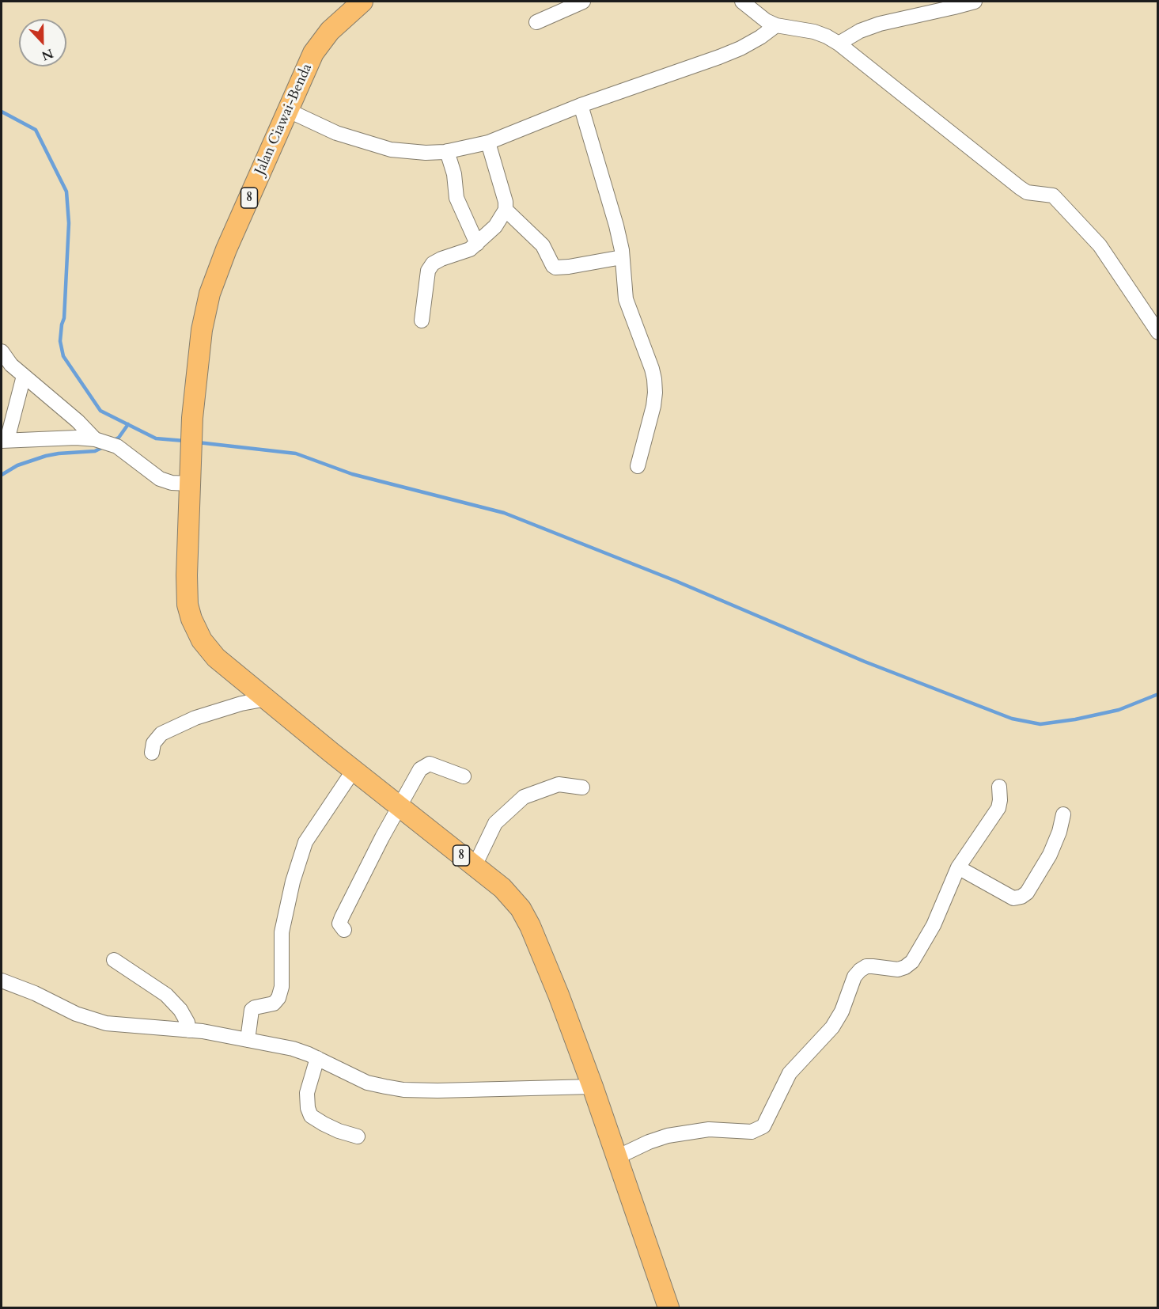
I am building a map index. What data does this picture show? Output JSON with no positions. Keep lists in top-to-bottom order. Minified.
{"streets":{"highway":["Jalan Ciawai-Benda","8"]},"crossings":[["Jalan Ciawai-Benda","8"]],"north":"bottom"}
